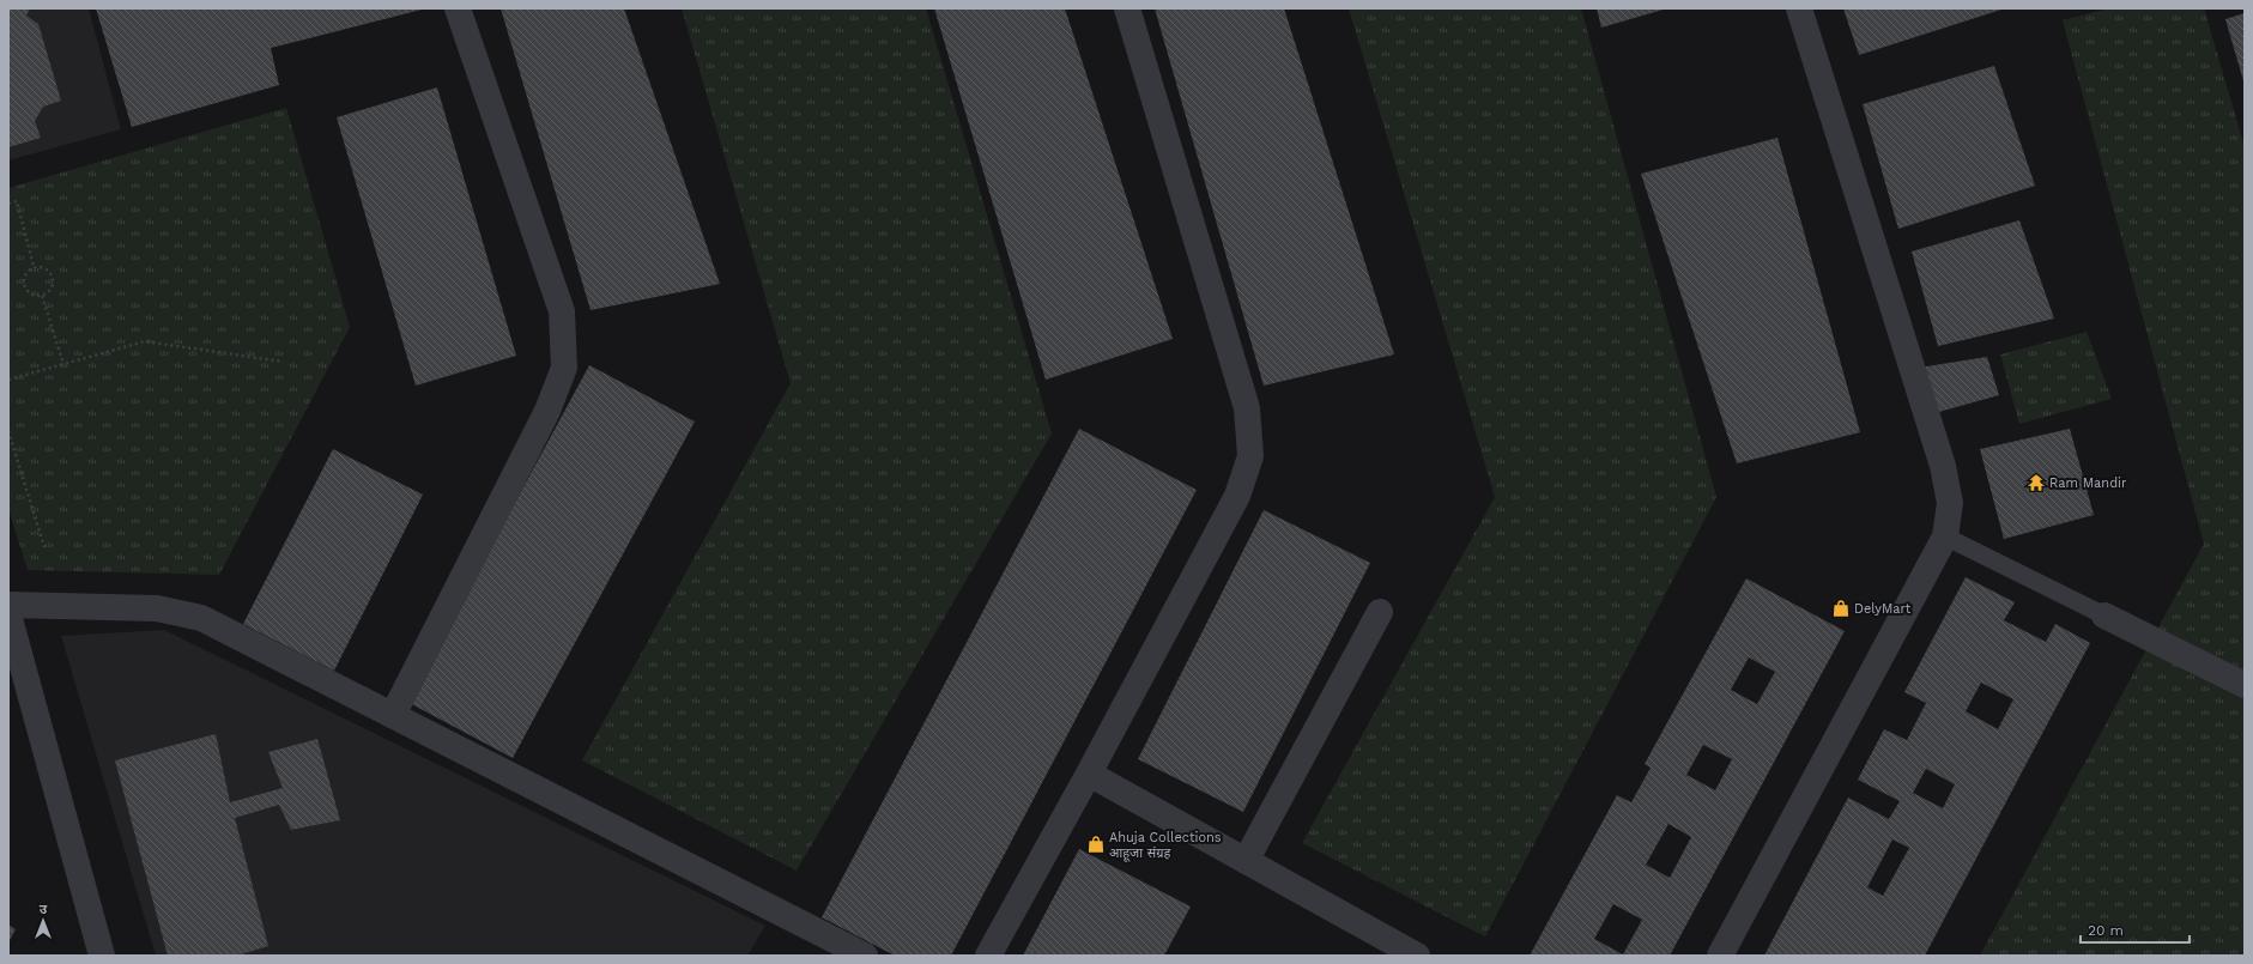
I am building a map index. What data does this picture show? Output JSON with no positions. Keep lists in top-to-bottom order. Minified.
{"places":{"temple":["Ram Mandir"],"shop":["DelyMart","Ahuja Collections आहूजा संग्रह"]},"scale_bar":"20 m","north":"top"}
